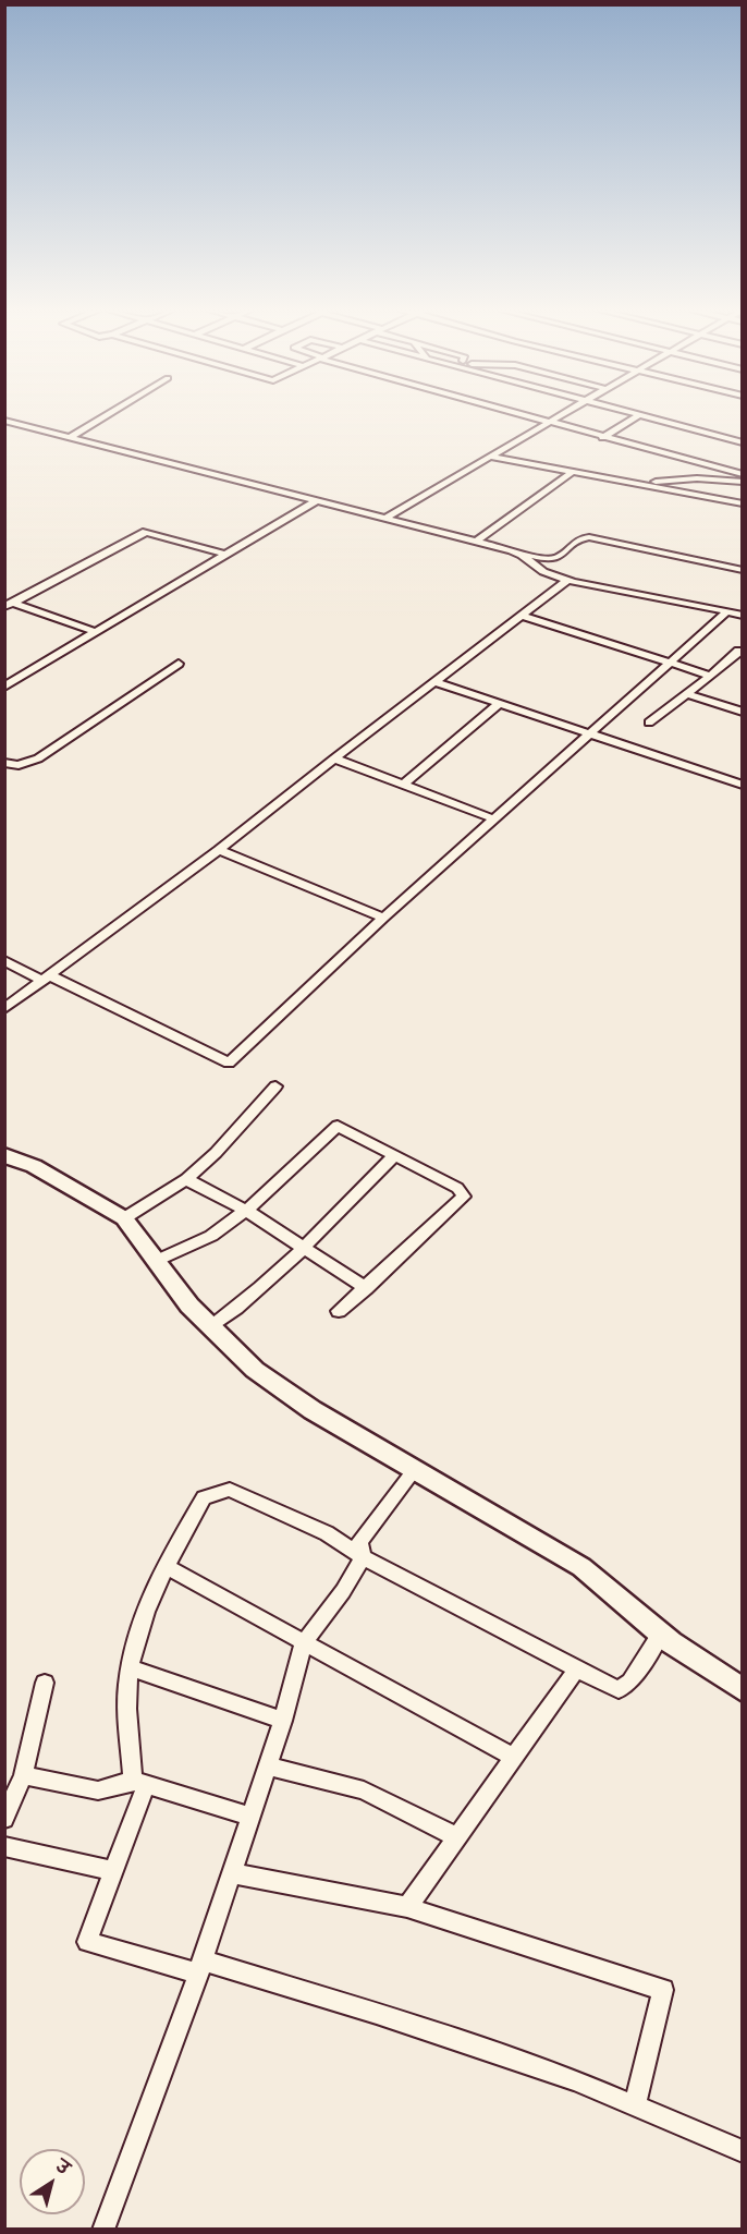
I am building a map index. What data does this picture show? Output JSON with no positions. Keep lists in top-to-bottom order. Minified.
{"north":"top right"}
